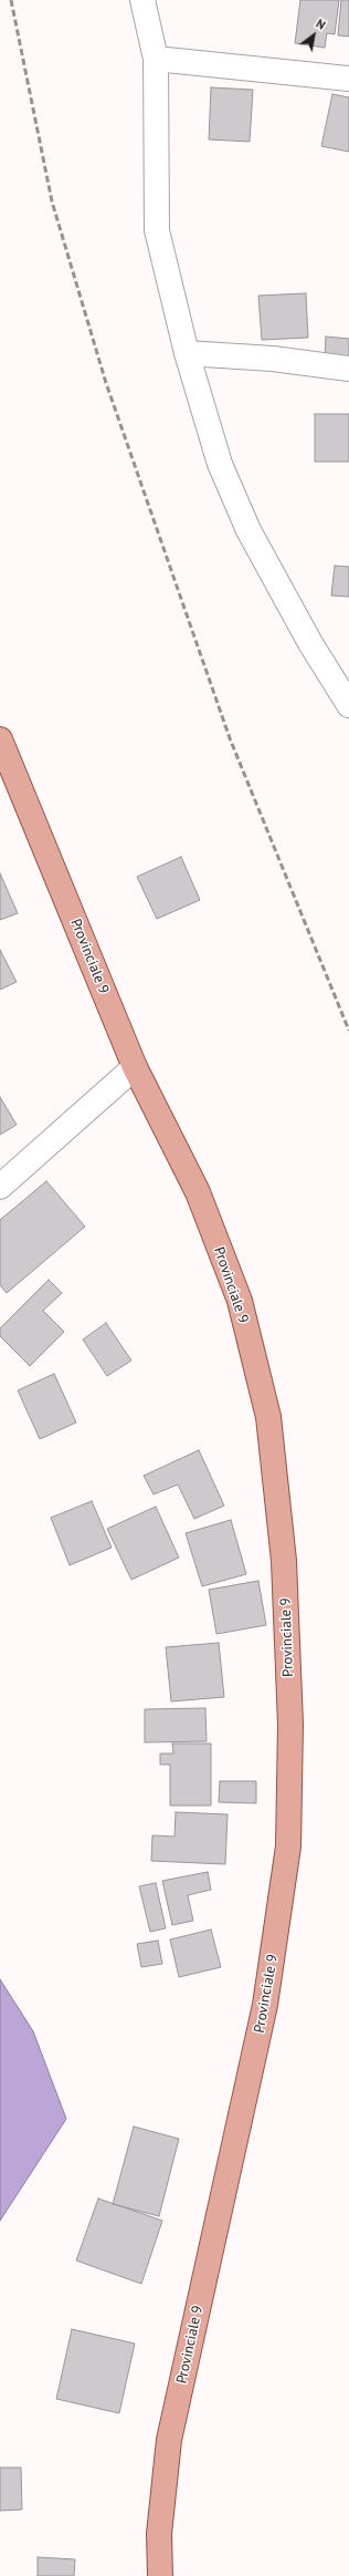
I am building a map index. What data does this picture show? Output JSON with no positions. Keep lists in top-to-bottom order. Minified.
{"streets":{"main road":["Provinciale 9"]},"north":"top right"}
